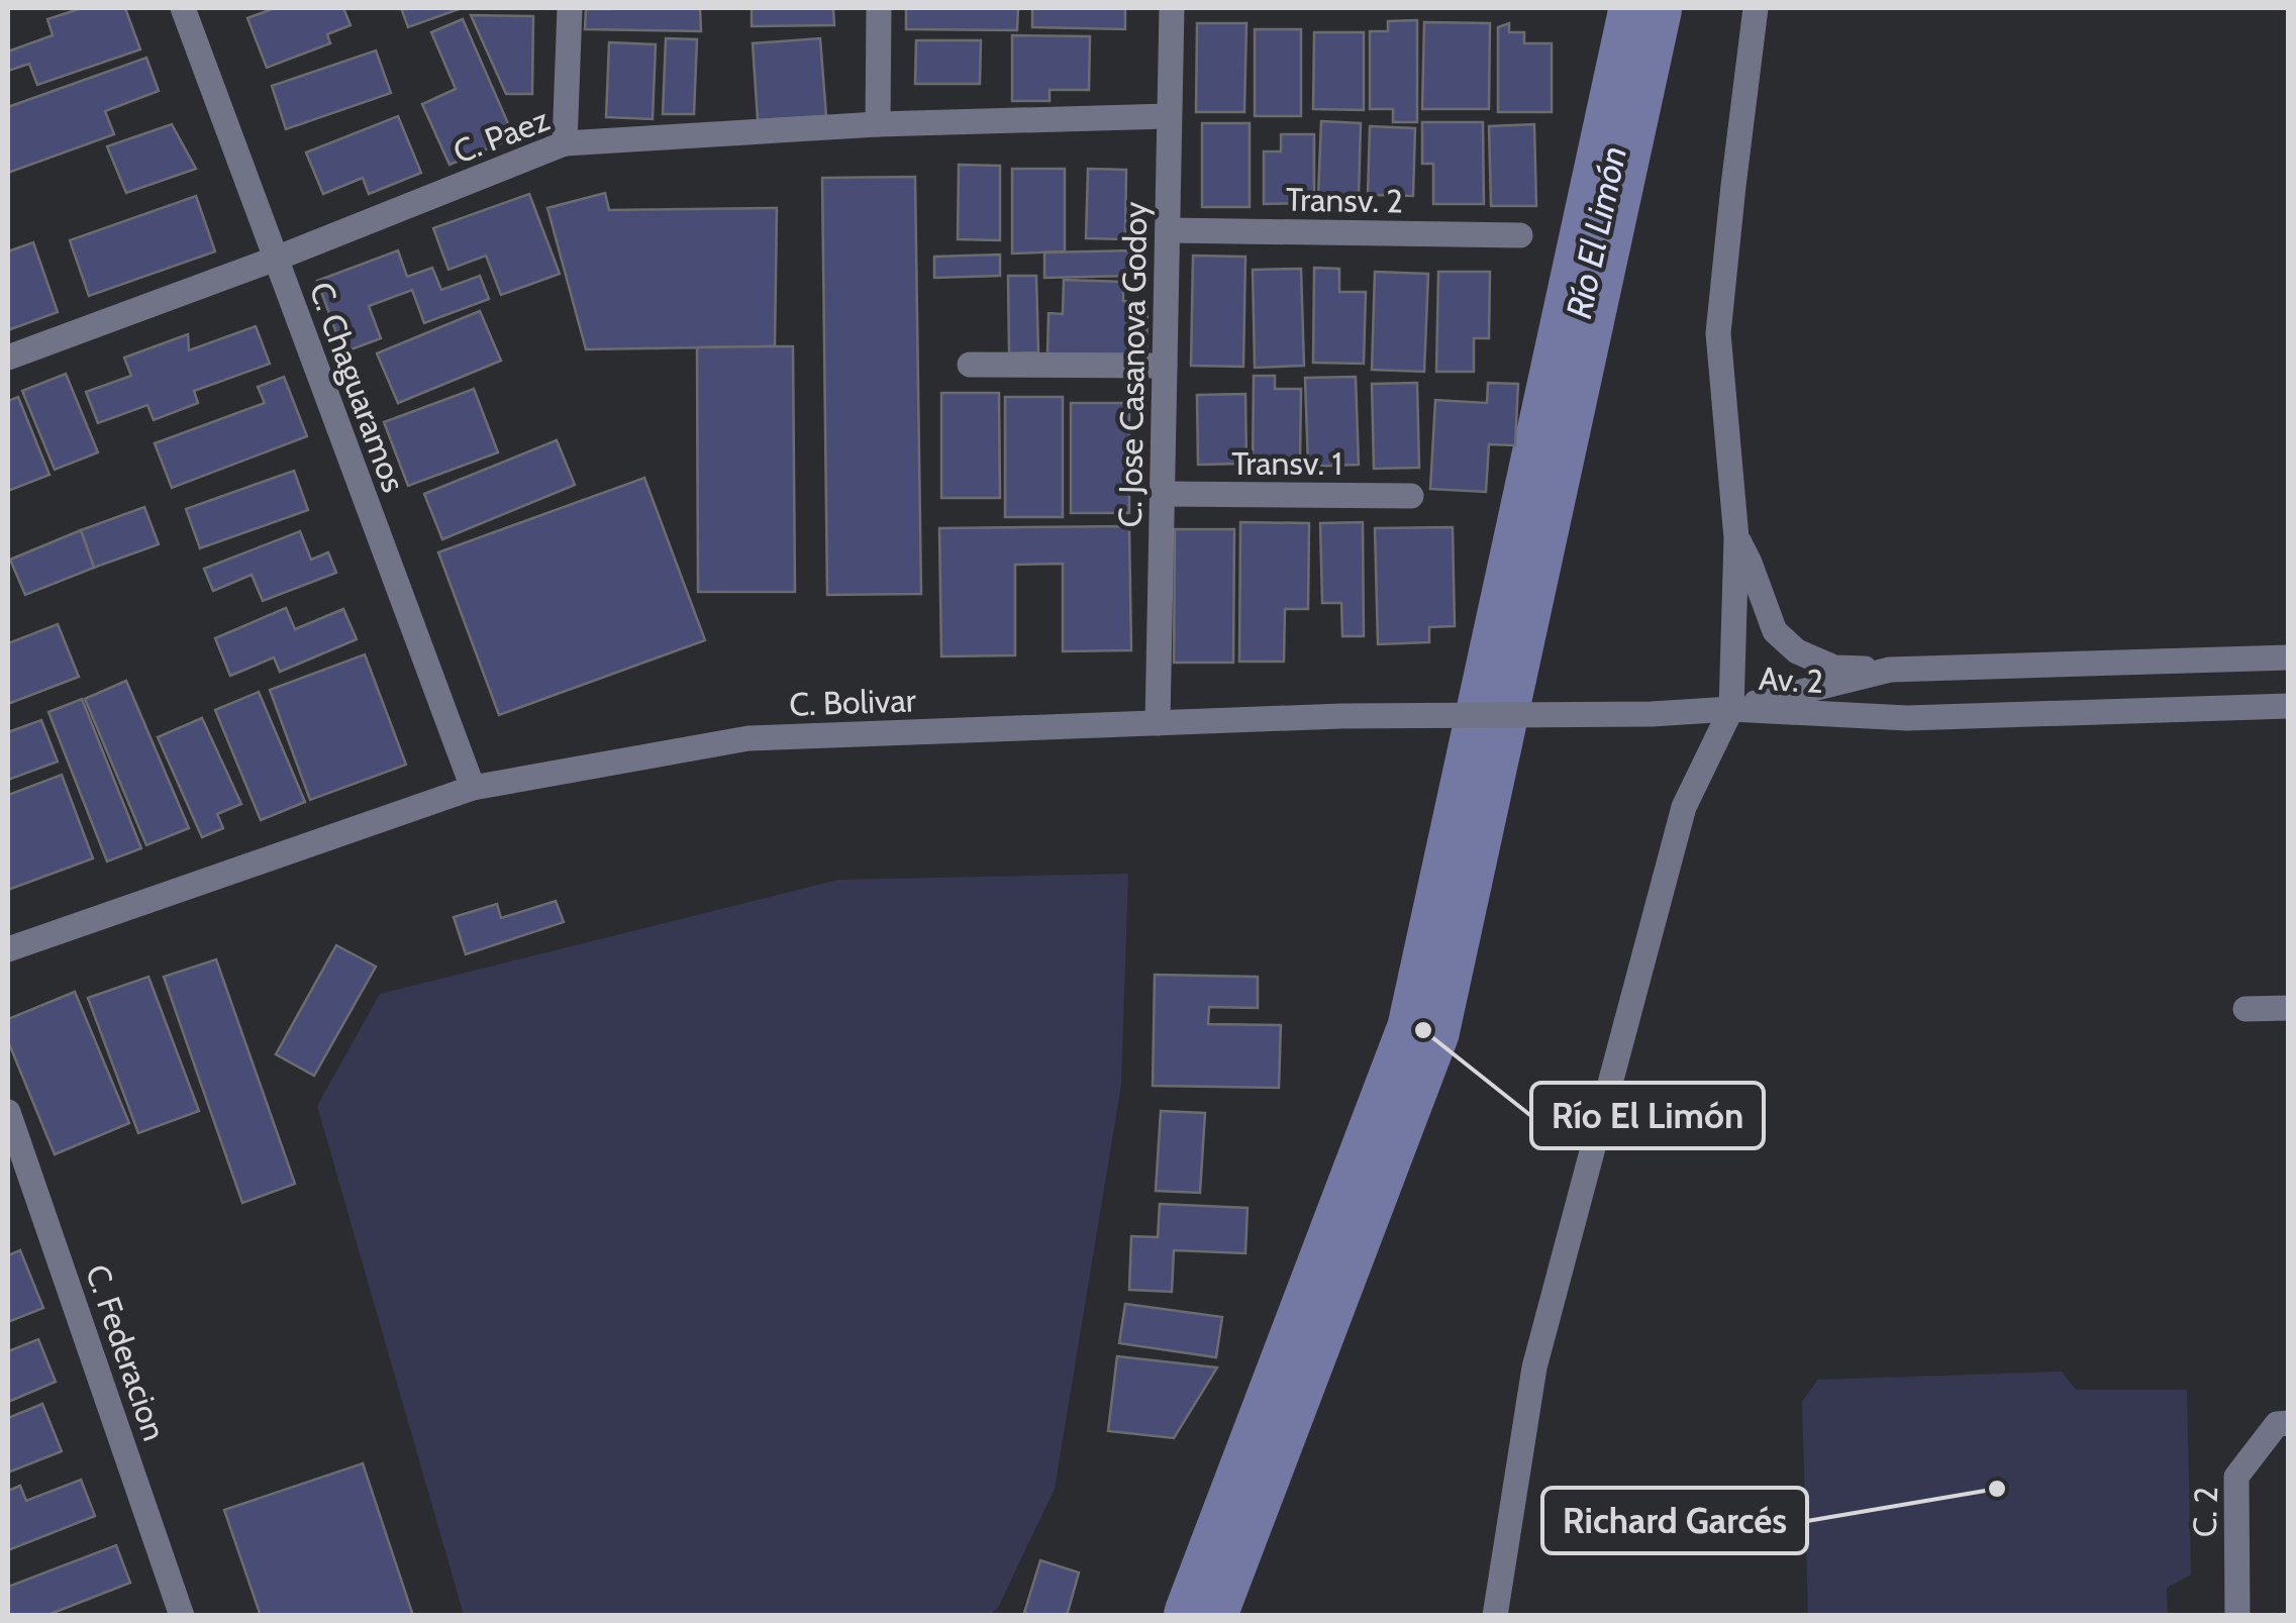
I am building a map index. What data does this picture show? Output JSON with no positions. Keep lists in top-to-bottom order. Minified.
{"streets":{"street":["C. Paez","Transv. 2","C. Jose Casanova Godoy","C. Chaguaramos","Transv. 1","Av. 2","C. Bolivar","C. Federacion","C. 2"]},"crossings":[["C. Paez","C. Jose Casanova Godoy"],["C. Paez","C. Chaguaramos"],["Transv. 2","C. Jose Casanova Godoy"],["C. Jose Casanova Godoy","Transv. 1"],["C. Jose Casanova Godoy","C. Bolivar"],["C. Chaguaramos","C. Bolivar"],["Av. 2","C. Bolivar"]],"water":["Río El Limón"],"places":["Río El Limón","Richard Garcés"]}
